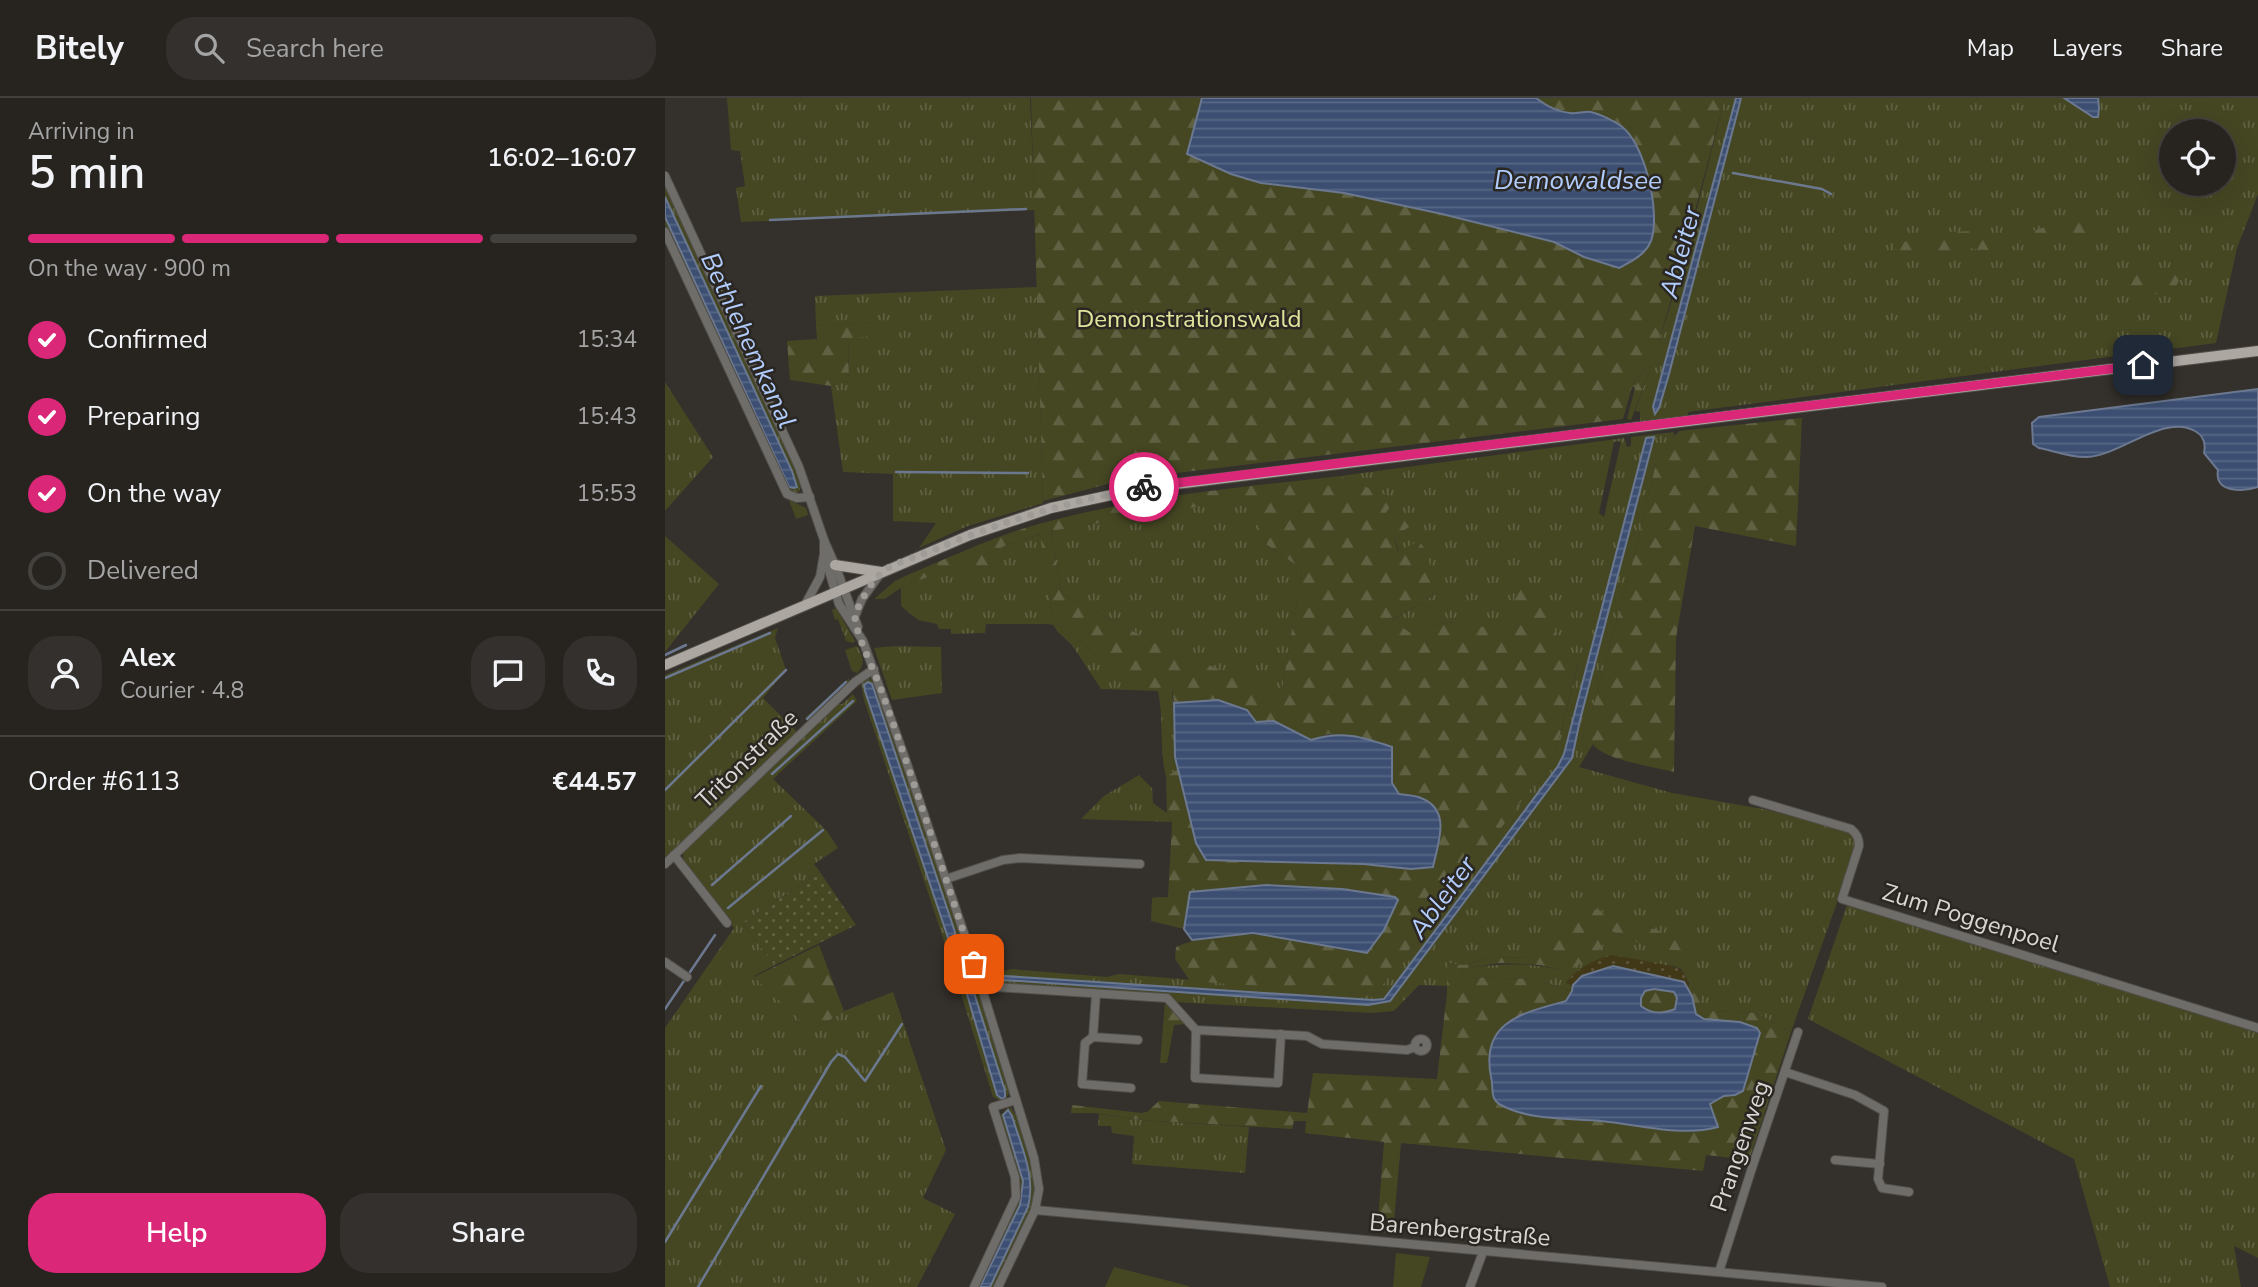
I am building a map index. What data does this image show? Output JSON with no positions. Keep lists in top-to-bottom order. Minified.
{"streets":{"street":["Tritonstraße","Zum Poggenpoel","Prangenweg","Barenbergstraße"]},"crossings":[["Prangenweg","Barenbergstraße"]],"water":["Demowaldsee","Ableiter","Bethlehemkanal"],"parks":["Demonstrationswald"],"page":{"header":"Bitely","search":"Search here","nav":["Map","Layers","Share"],"heading":["5 min","Arriving in","16:02–16:07"],"panel":["Alex","Courier · 4.8","Order #6113","€44.57"],"bar":"On the way · 900 m","list":[["Confirmed","15:34"],["Preparing","15:43"],["On the way","15:53"],"Delivered"],"buttons":["Help","Share"]}}
